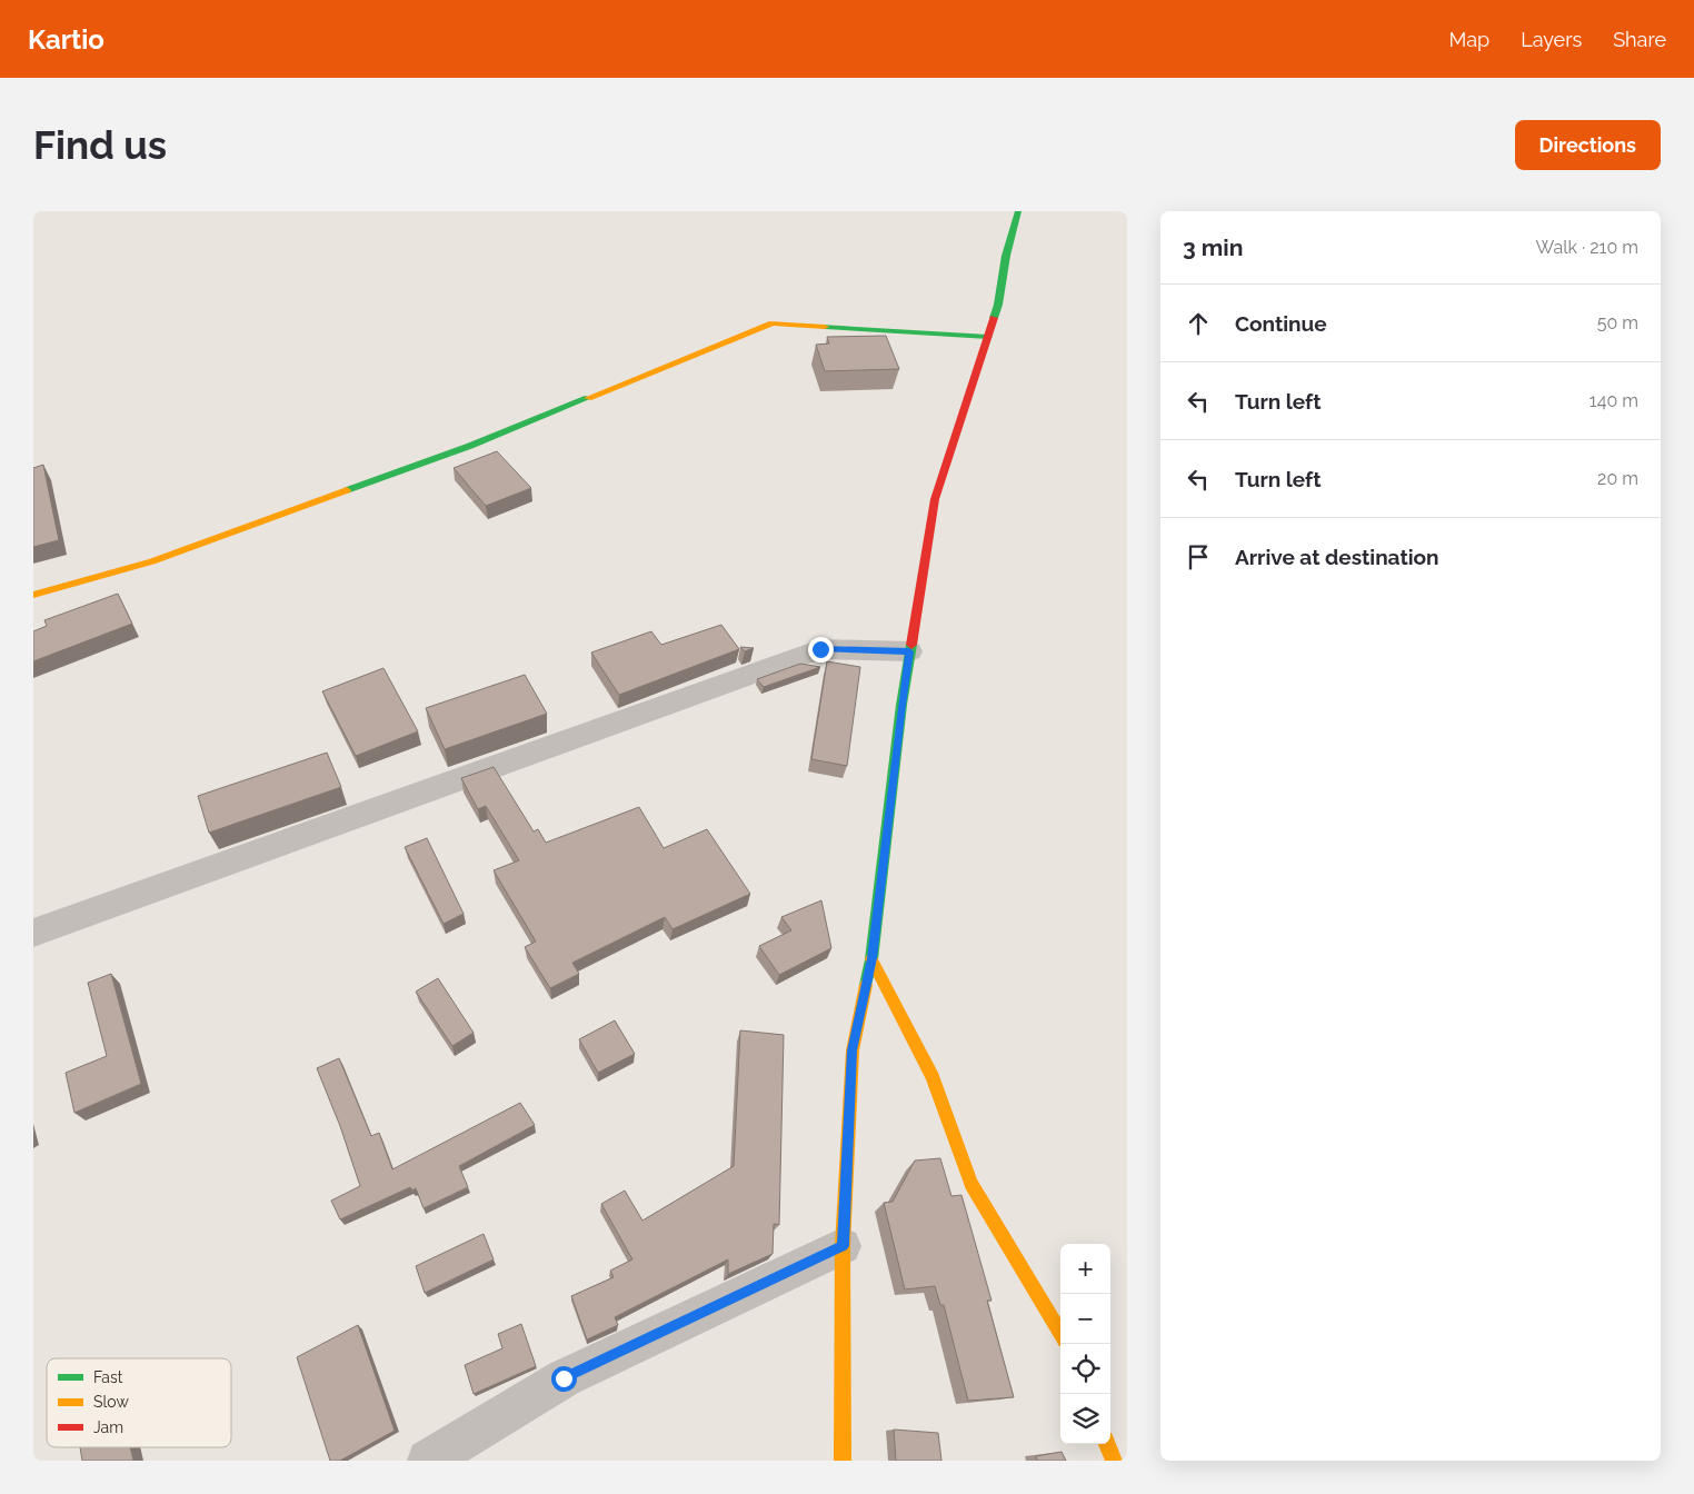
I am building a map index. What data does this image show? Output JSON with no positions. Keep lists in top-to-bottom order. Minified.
{"legend":["Fast","Slow","Jam"],"page":{"header":"Kartio","nav":["Map","Layers","Share"],"buttons":"Directions","title":"Find us","heading":["3 min","Walk · 210 m"],"list":[["Continue","50 m"],["Turn left","140 m"],["Turn left","20 m"],"Arrive at destination"],"map_buttons":["+","−"]}}
